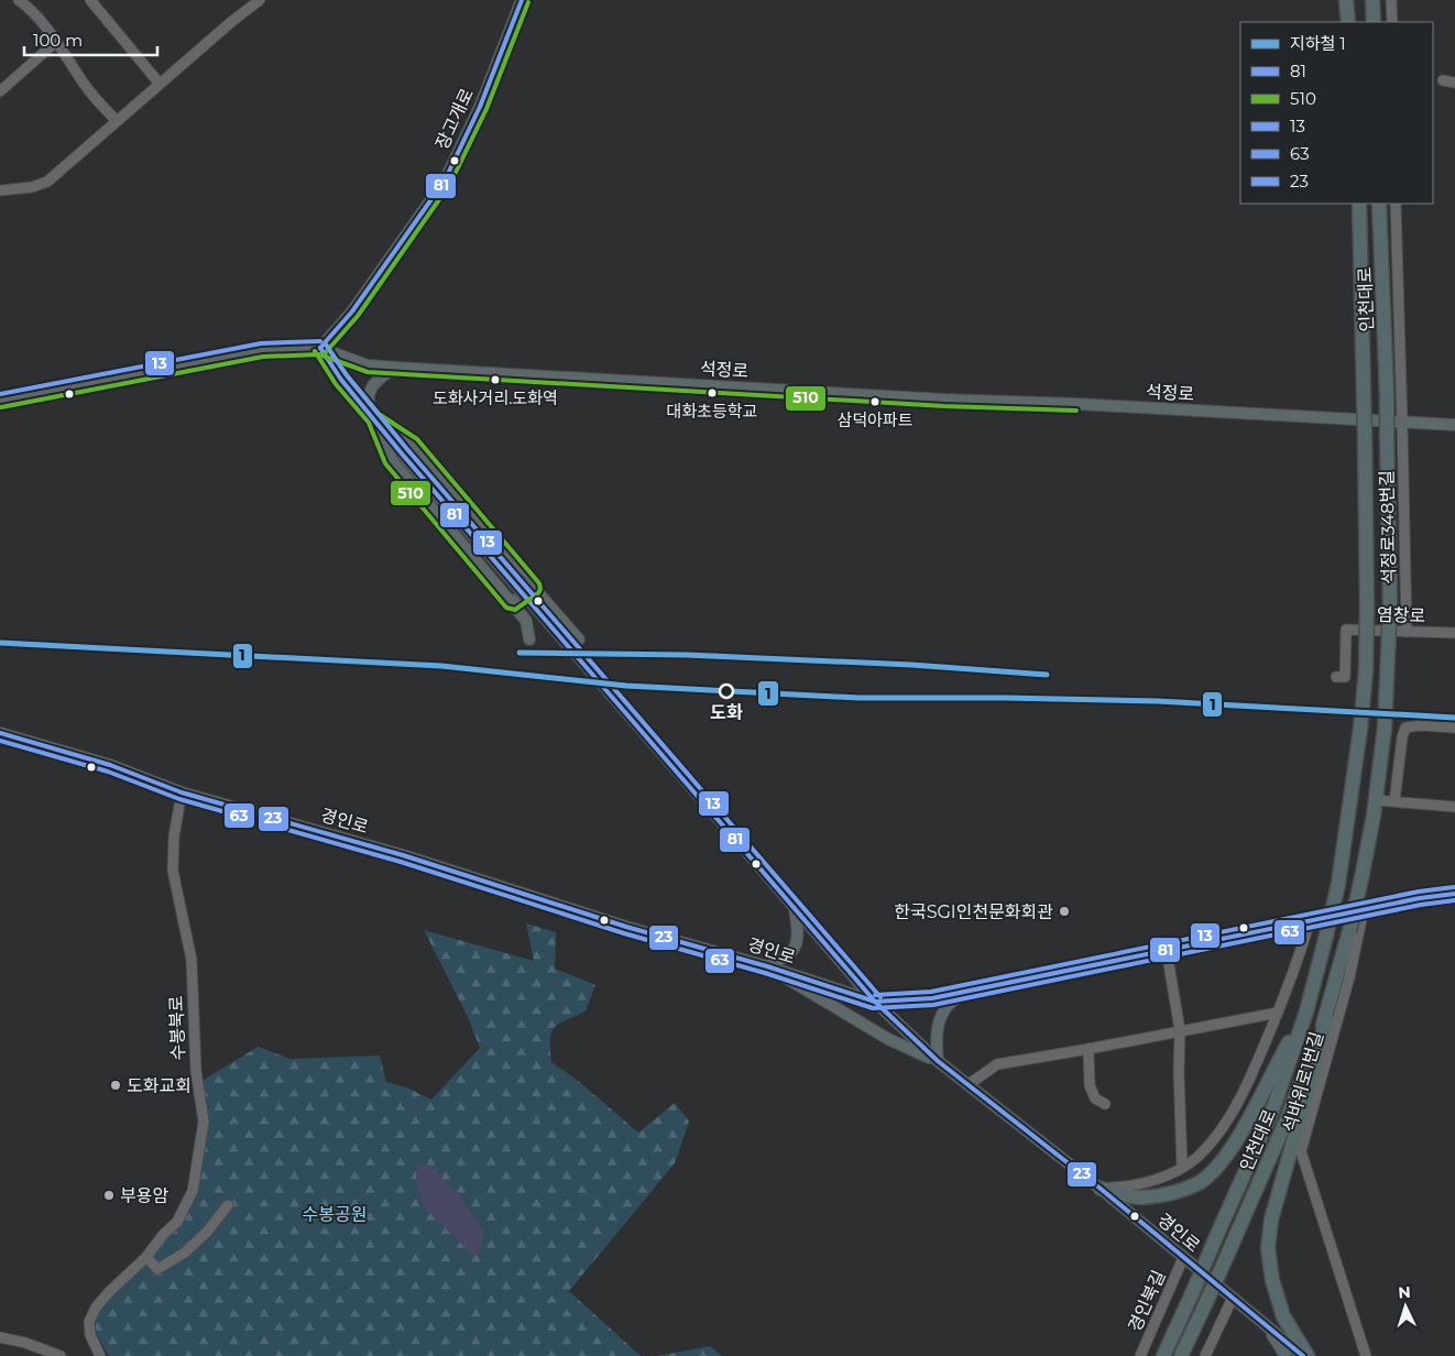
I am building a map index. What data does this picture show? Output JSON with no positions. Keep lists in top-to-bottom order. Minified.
{"streets":{"highway":["인천대로"],"main road":["장고개로","석정로","경인로"],"street":["석정로348번길","염창로","수봉북로","석바위로1번길","경인북길"]},"crossings":[["장고개로","석정로"],["석정로","석정로348번길"],["석정로348번길","염창로"],["경인로","수봉북로"],["경인로","경인북길"]],"parks":["수봉공원"],"places":["도화사거리.도화역","대화초등학교","삼덕아파트","도화","한국SGI인천문화회관","도화교회","부용암"],"lines":["transit line 81","transit line 510","transit line 13","metro line 1","transit line 23","transit line 63"],"legend":["지하철 1","81","510","13","63","23"],"scale_bar":"100 m","north":"top"}
